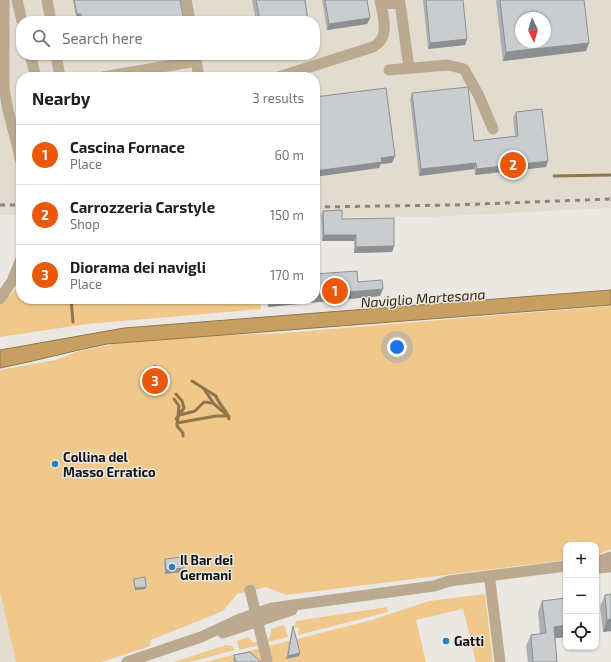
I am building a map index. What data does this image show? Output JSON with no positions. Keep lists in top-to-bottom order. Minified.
{"water":["Naviglio Martesana"],"places":["Collina del Masso Erratico","Il Bar dei Germani","Gatti"],"north":"bottom","page":{"search":"Search here","heading":["Nearby","3 results"],"list":[{"mark":"1","name":"Cascina Fornace","note":"Place","value":"60 m"},{"mark":"2","name":"Carrozzeria Carstyle","note":"Shop","value":"150 m"},{"mark":"3","name":"Diorama dei navigli","note":"Place","value":"170 m"}],"pins":["2","1","3"],"map_buttons":["+","−"]}}
